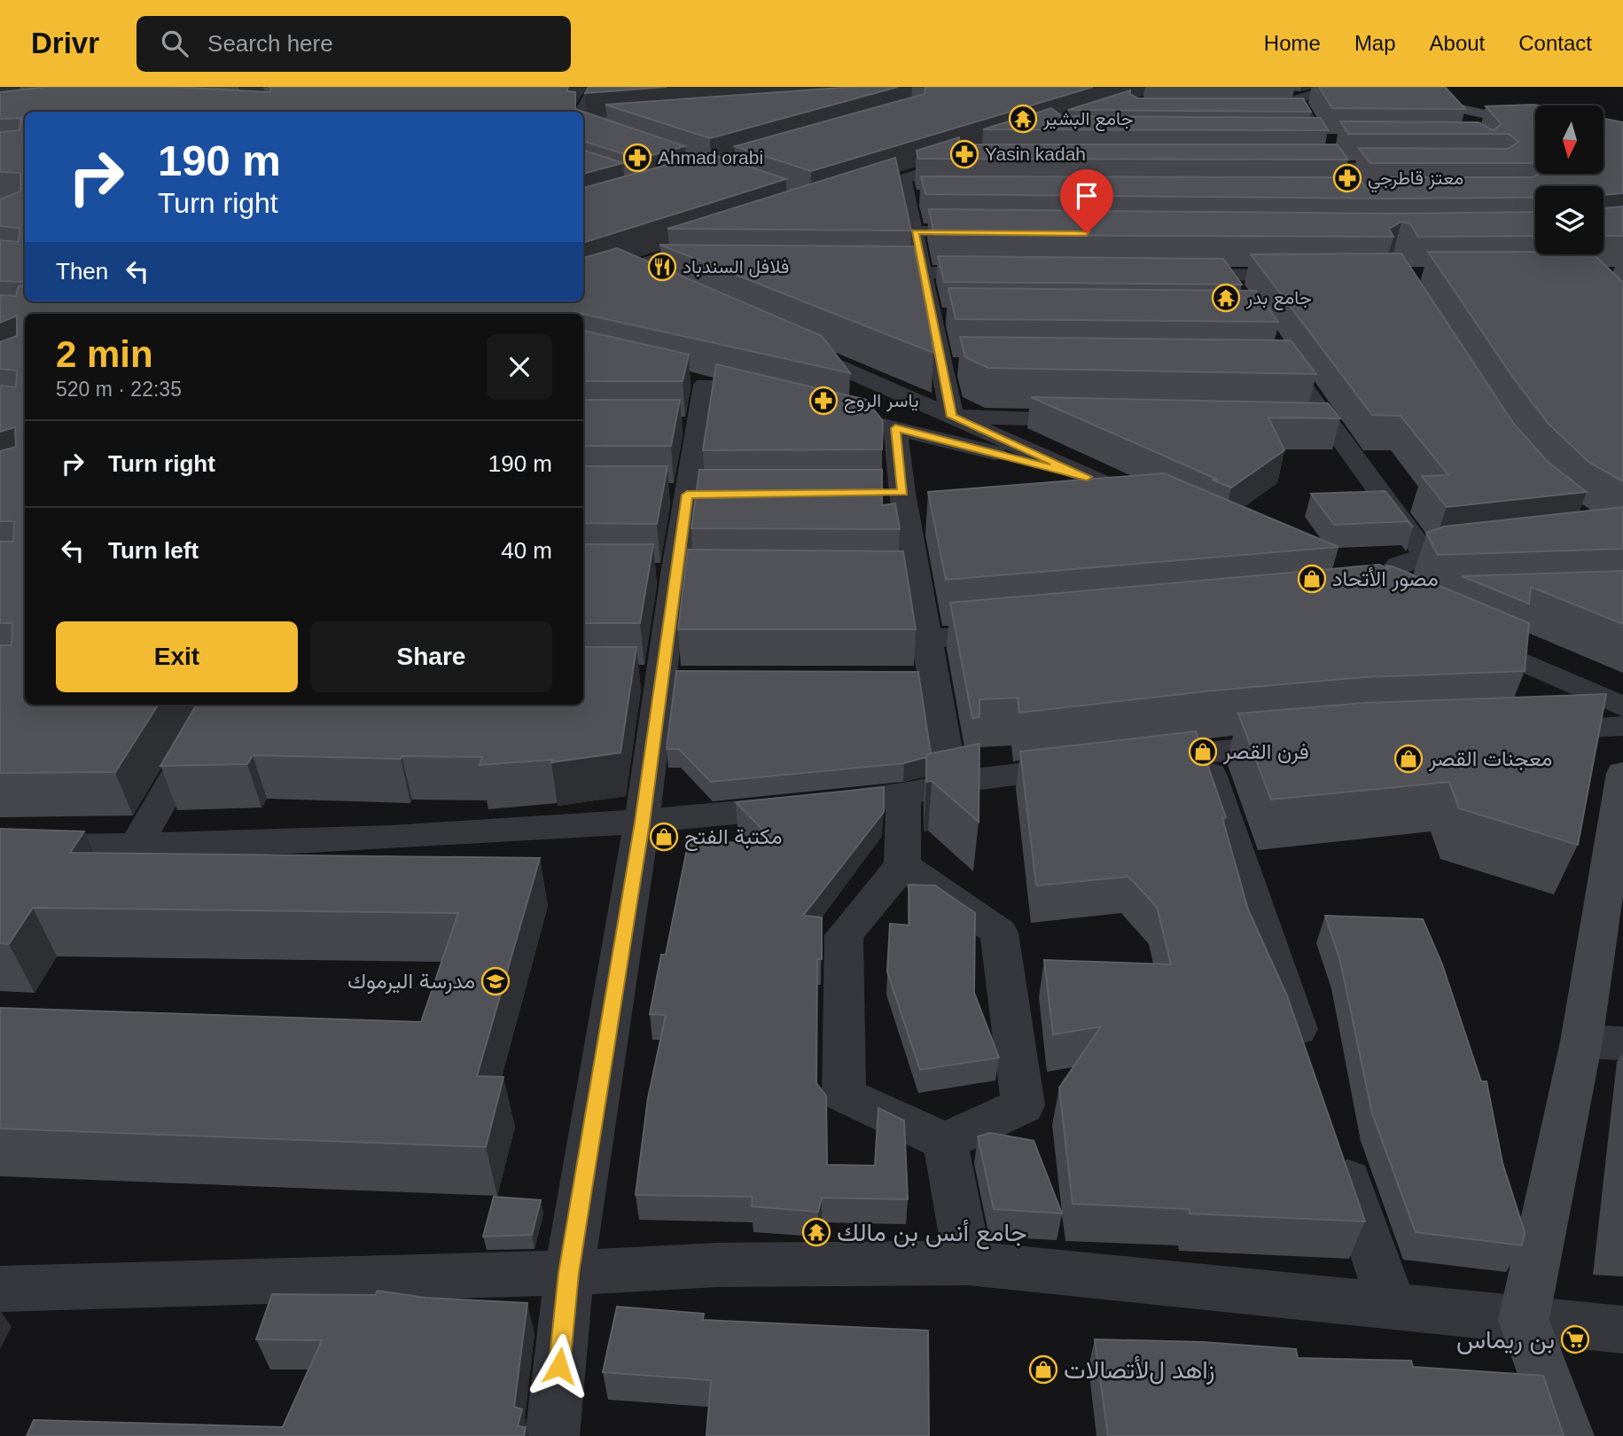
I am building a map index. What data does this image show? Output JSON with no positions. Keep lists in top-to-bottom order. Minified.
{"places":{"temple":["جامع البشير","جامع بدر","جامع أنس بن مالك"],"pharmacy":["Yasin kadah","Ahmad orabi","معتز قاطرجي","ياسر الروح"],"restaurant":["فلافل السندباد"],"shop":["مصور اﻷتحاد","فرن القصر","معجنات القصر","مكتبة الفتح","زاهد لﻷتصالات"],"school or university":["مدرسة اليرموك"],"supermarket":["بن ريماس"]},"north":"bottom","page":{"header":"Drivr","search":"Search here","nav":["Home","Map","About","Contact"],"turn":["190 m","Turn right"],"then":"Then","heading":["2 min","520 m · 22:35"],"list":[{"name":"Turn right","value":"190 m"},{"name":"Turn left","value":"40 m"}],"buttons":["Exit","Share"]}}
